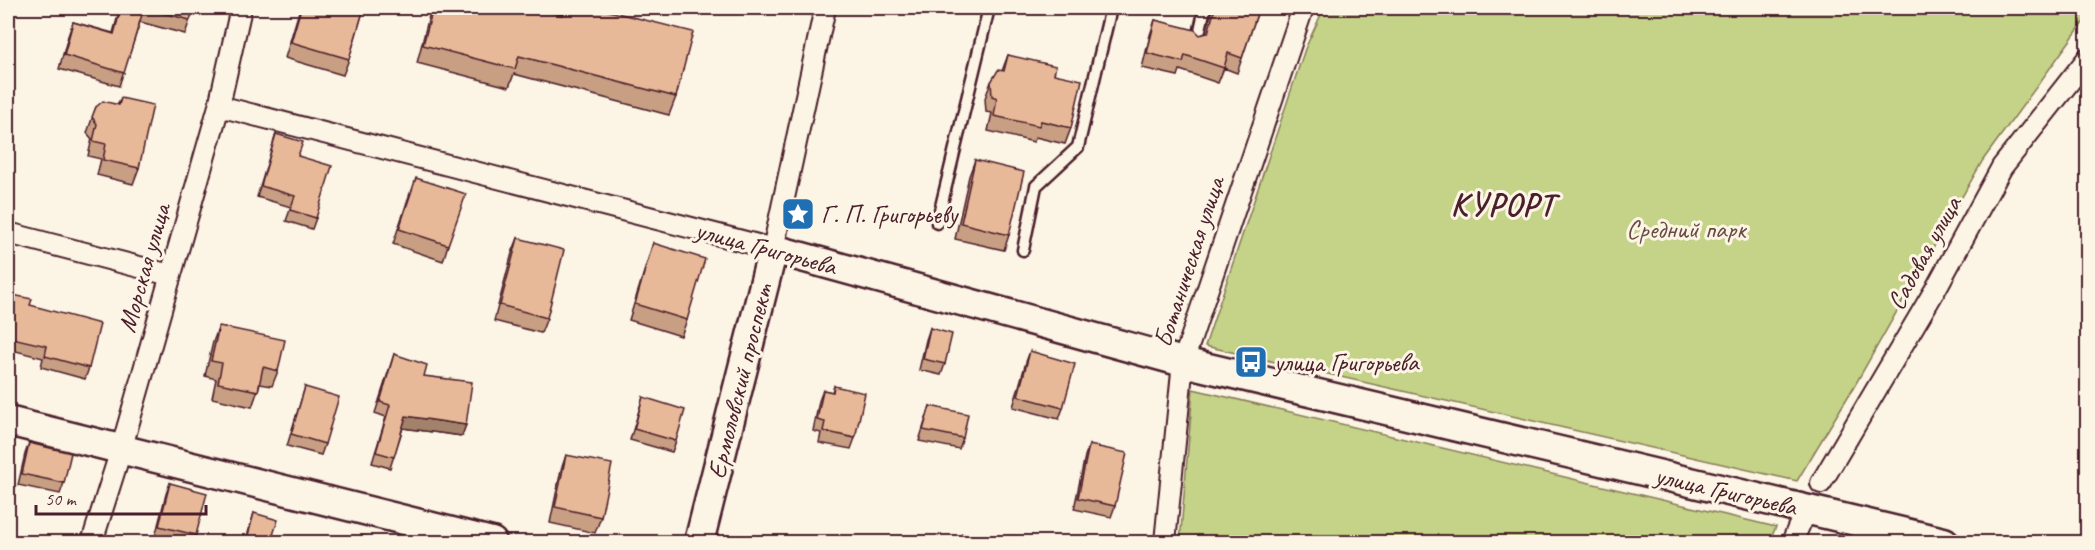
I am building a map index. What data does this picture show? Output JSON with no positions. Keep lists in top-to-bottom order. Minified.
{"streets":{"street":["улица Григорьева","Садовая улица","Ботаническая улица","Морская улица","Ермоловский проспект"]},"crossings":[["улица Григорьева","Садовая улица"],["улица Григорьева","Ботаническая улица"],["улица Григорьева","Морская улица"],["улица Григорьева","Ермоловский проспект"]],"districts":["КУРОРТ"],"parks":["Средний парк"],"places":{"place":["Г. П. Григорьеву"],"bus stop":["улица Григорьева"]},"scale_bar":"50 m"}
